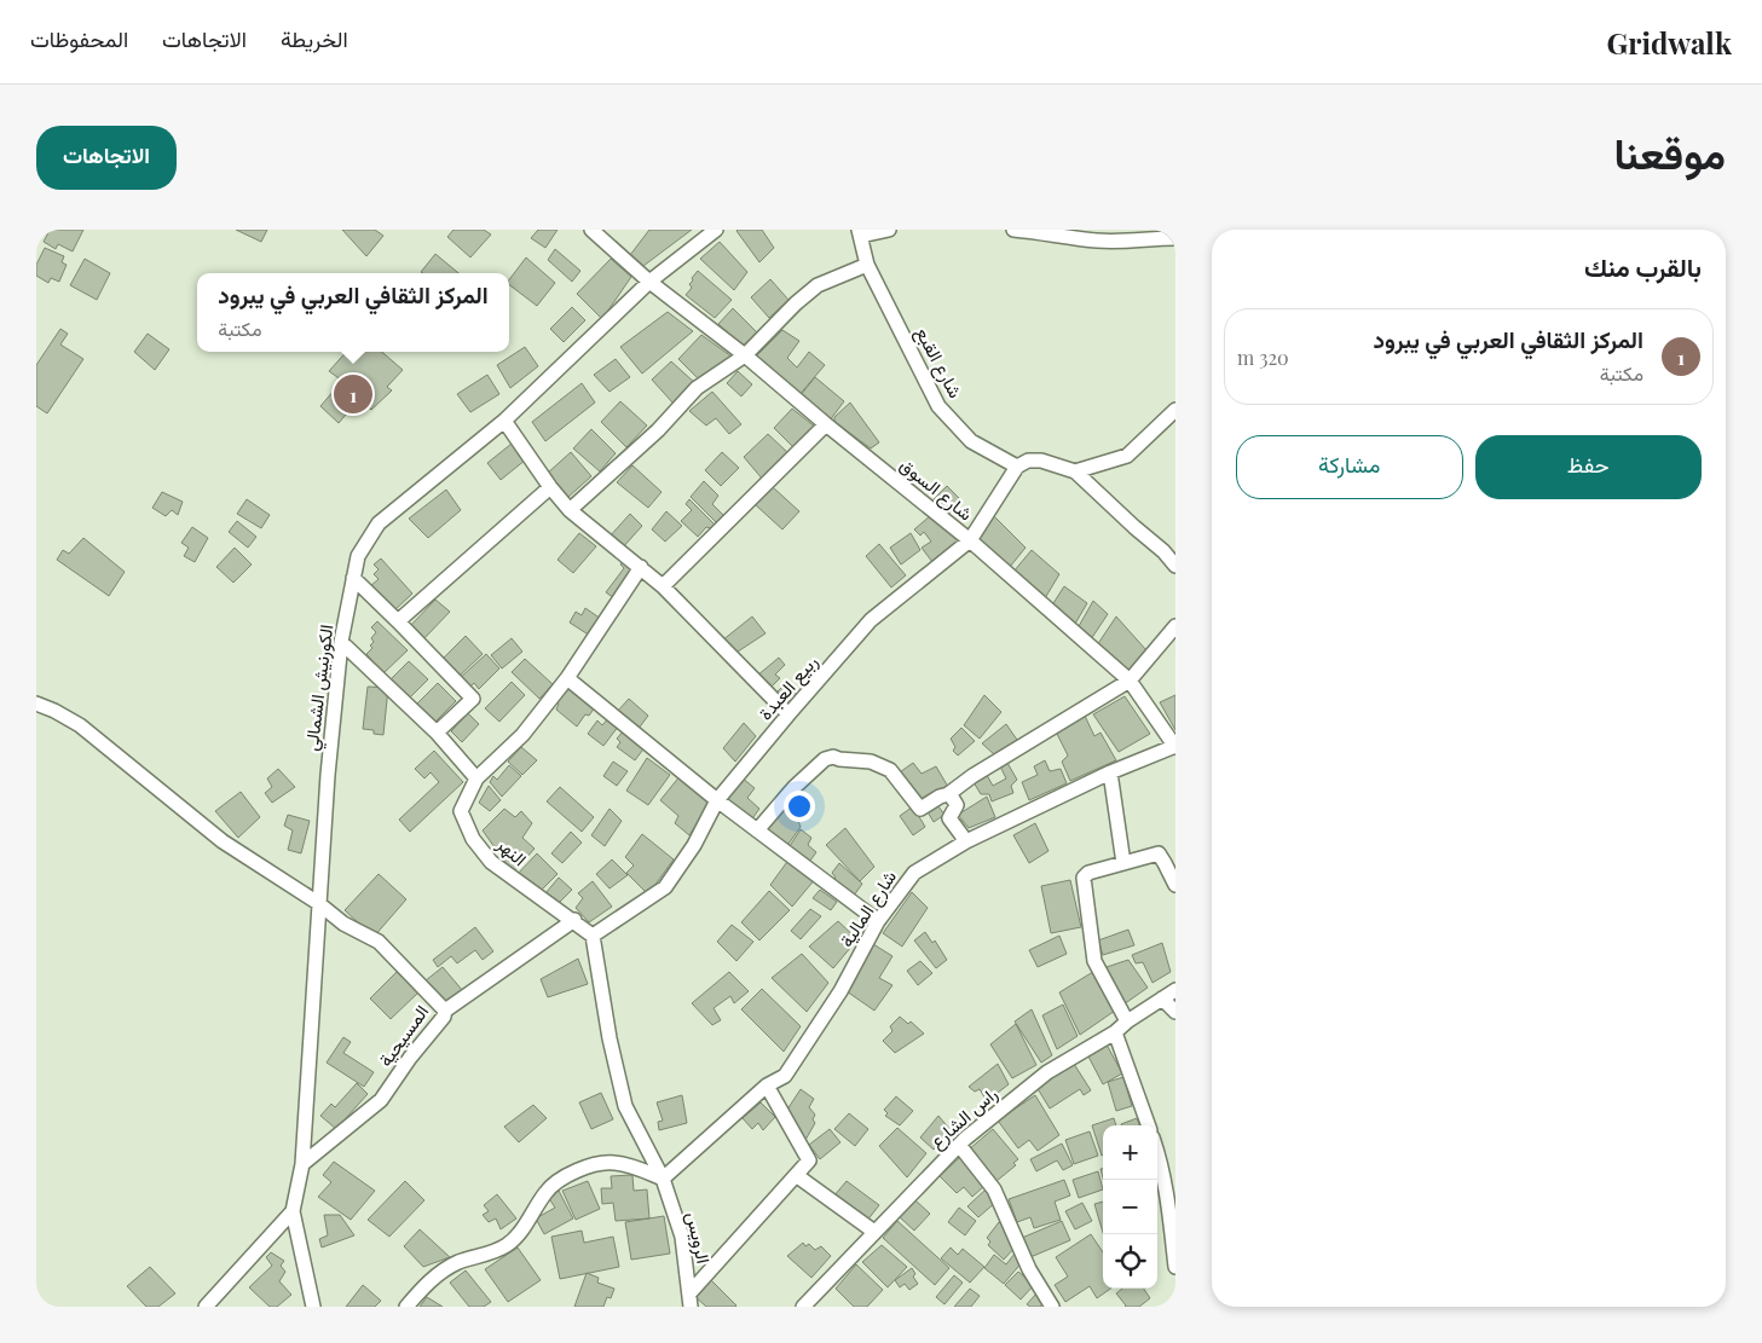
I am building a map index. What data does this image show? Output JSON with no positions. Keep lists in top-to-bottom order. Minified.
{"streets":{"street":["شارع القبع","شارع السوق","الكورنيش الشمالي","ربيع العبدة","النهر","شارع المالية","المسيحية","راس الشارع","الرويس"]},"crossings":[["شارع القبع","ربيع العبدة"],["شارع السوق","الكورنيش الشمالي"],["شارع السوق","ربيع العبدة"],["شارع السوق","شارع المالية"],["الكورنيش الشمالي","المسيحية"],["ربيع العبدة","النهر"],["النهر","المسيحية"],["شارع المالية","الرويس"]],"page":{"header":"Gridwalk","nav":["الخريطة","الاتجاهات","المحفوظات"],"title":"موقعنا","buttons":["الاتجاهات",["حفظ","مشاركة"]],"heading":"بالقرب منك","popup":["المركز الثقافي العربي في يبرود","مكتبة"],"list":[{"mark":"1","name":"المركز الثقافي العربي في يبرود","note":"مكتبة","value":"320 m"}],"pins":"1","map_buttons":["+","−"]}}
